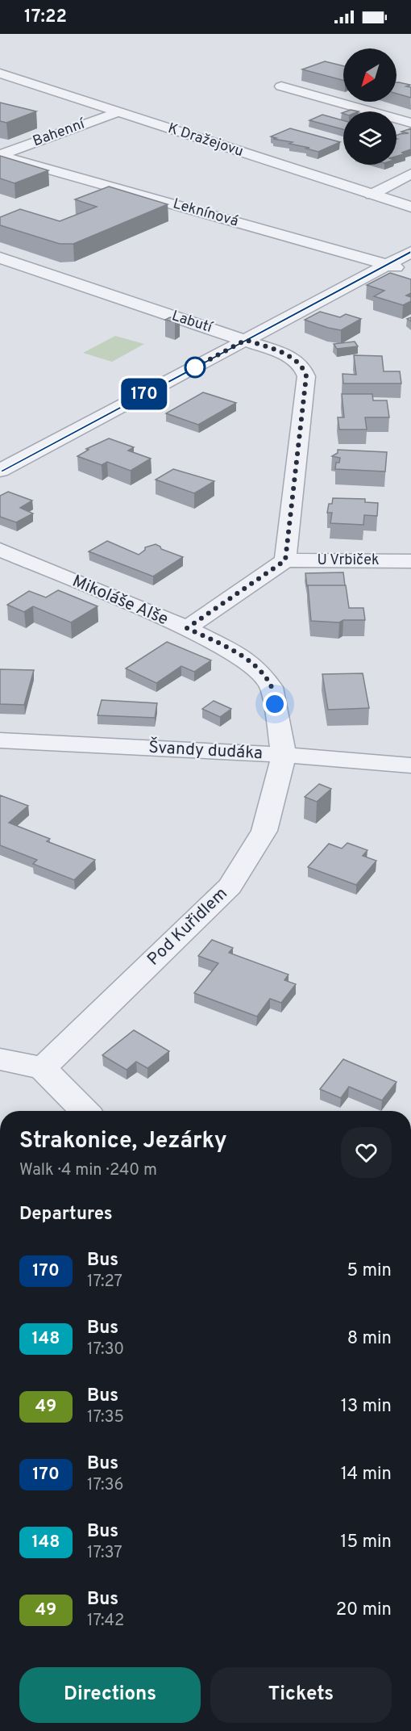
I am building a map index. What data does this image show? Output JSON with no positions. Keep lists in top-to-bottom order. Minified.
{"streets":{"street":["Bahenní","K Dražejovu","Leknínová","Labutí","U Vrbiček","Mikoláše Alše","Švandy dudáka","Pod Kuřidlem"]},"crossings":[["Bahenní","K Dražejovu"],["Bahenní","Leknínová"],["Labutí","U Vrbiček"],["Mikoláše Alše","Švandy dudáka"],["Mikoláše Alše","Pod Kuřidlem"],["Švandy dudáka","Pod Kuřidlem"]],"lines":["bus line 170"],"north":"bottom left","page":{"status":"17:22","on_map":"170","heading":[["Strakonice, Jezárky","Walk · 4 min · 240 m"],"Departures"],"list":[{"mark":"170","name":"Bus","note":"17:27","value":"5 min"},{"mark":"148","name":"Bus","note":"17:30","value":"8 min"},{"mark":"49","name":"Bus","note":"17:35","value":"13 min"},{"mark":"170","name":"Bus","note":"17:36","value":"14 min"},{"mark":"148","name":"Bus","note":"17:37","value":"15 min"},{"mark":"49","name":"Bus","note":"17:42","value":"20 min"}],"buttons":["Directions","Tickets"]}}
